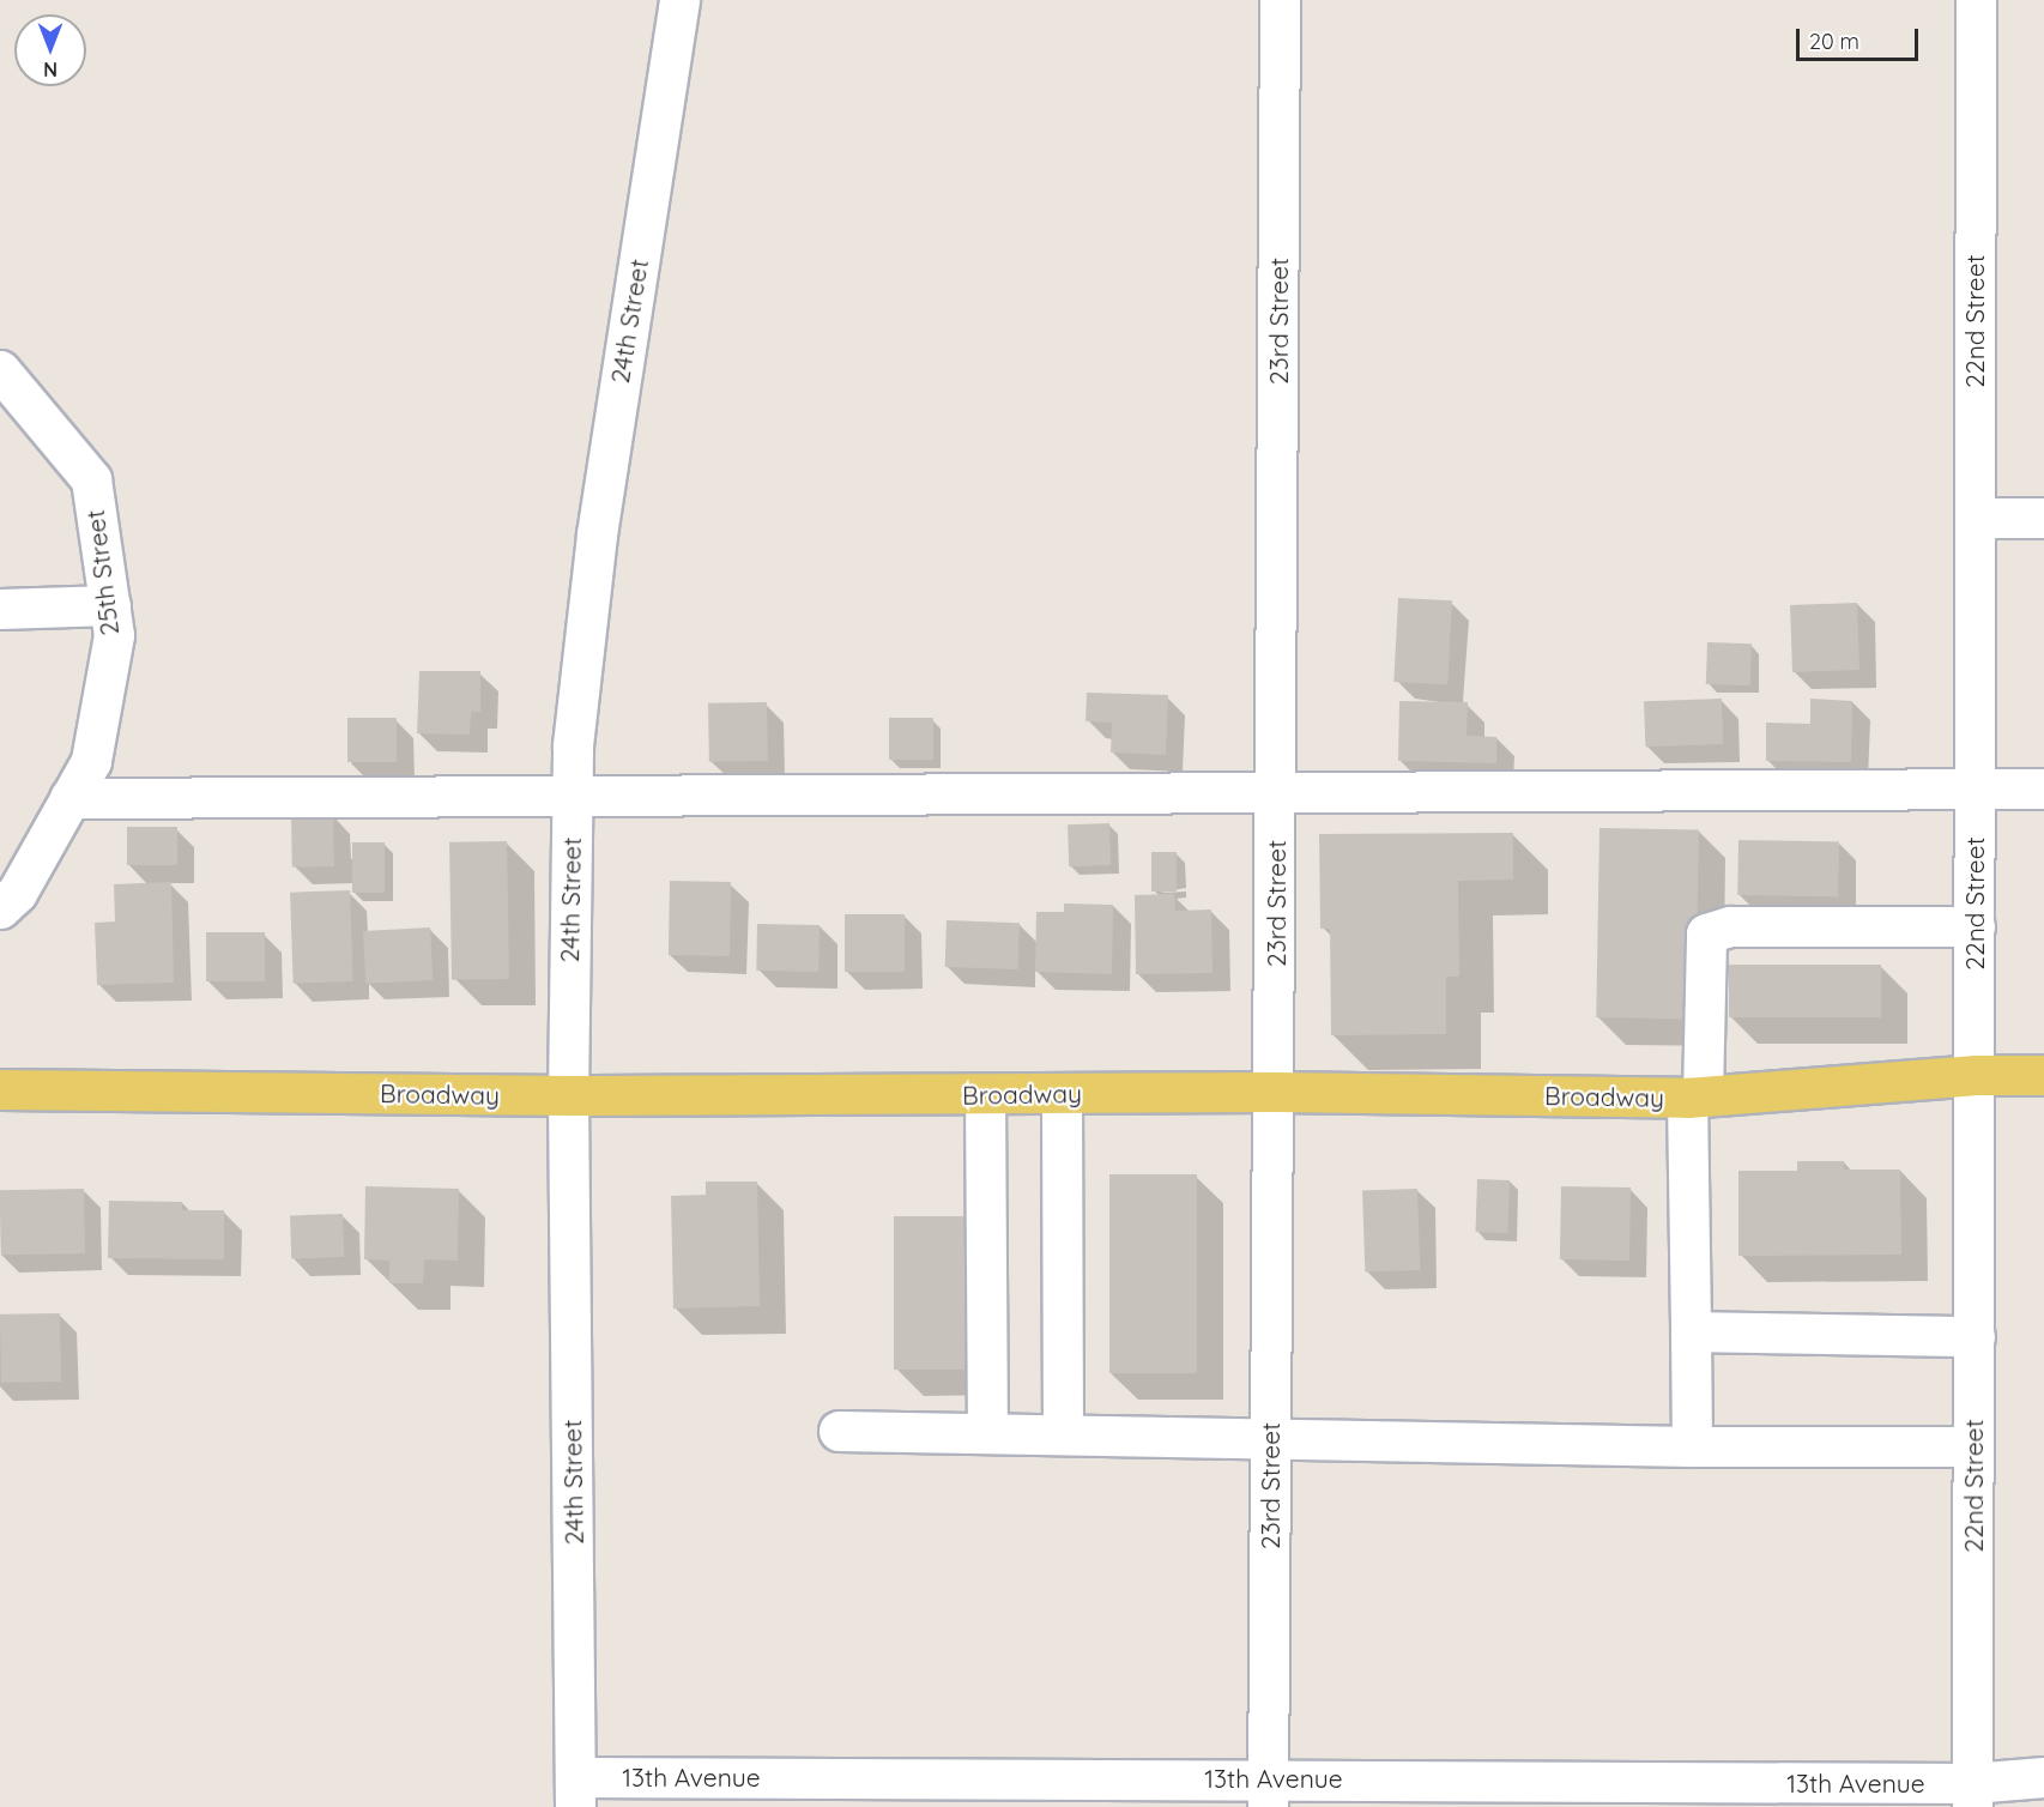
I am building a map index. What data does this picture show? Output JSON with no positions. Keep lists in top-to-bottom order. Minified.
{"streets":{"main road":["Broadway"],"street":["24th Street","23rd Street","22nd Street","25th Street","13th Avenue"]},"crossings":[["24th Street","Broadway"],["24th Street","13th Avenue"],["23rd Street","Broadway"],["23rd Street","13th Avenue"],["22nd Street","Broadway"],["22nd Street","13th Avenue"]],"scale_bar":"20 m","north":"bottom"}
